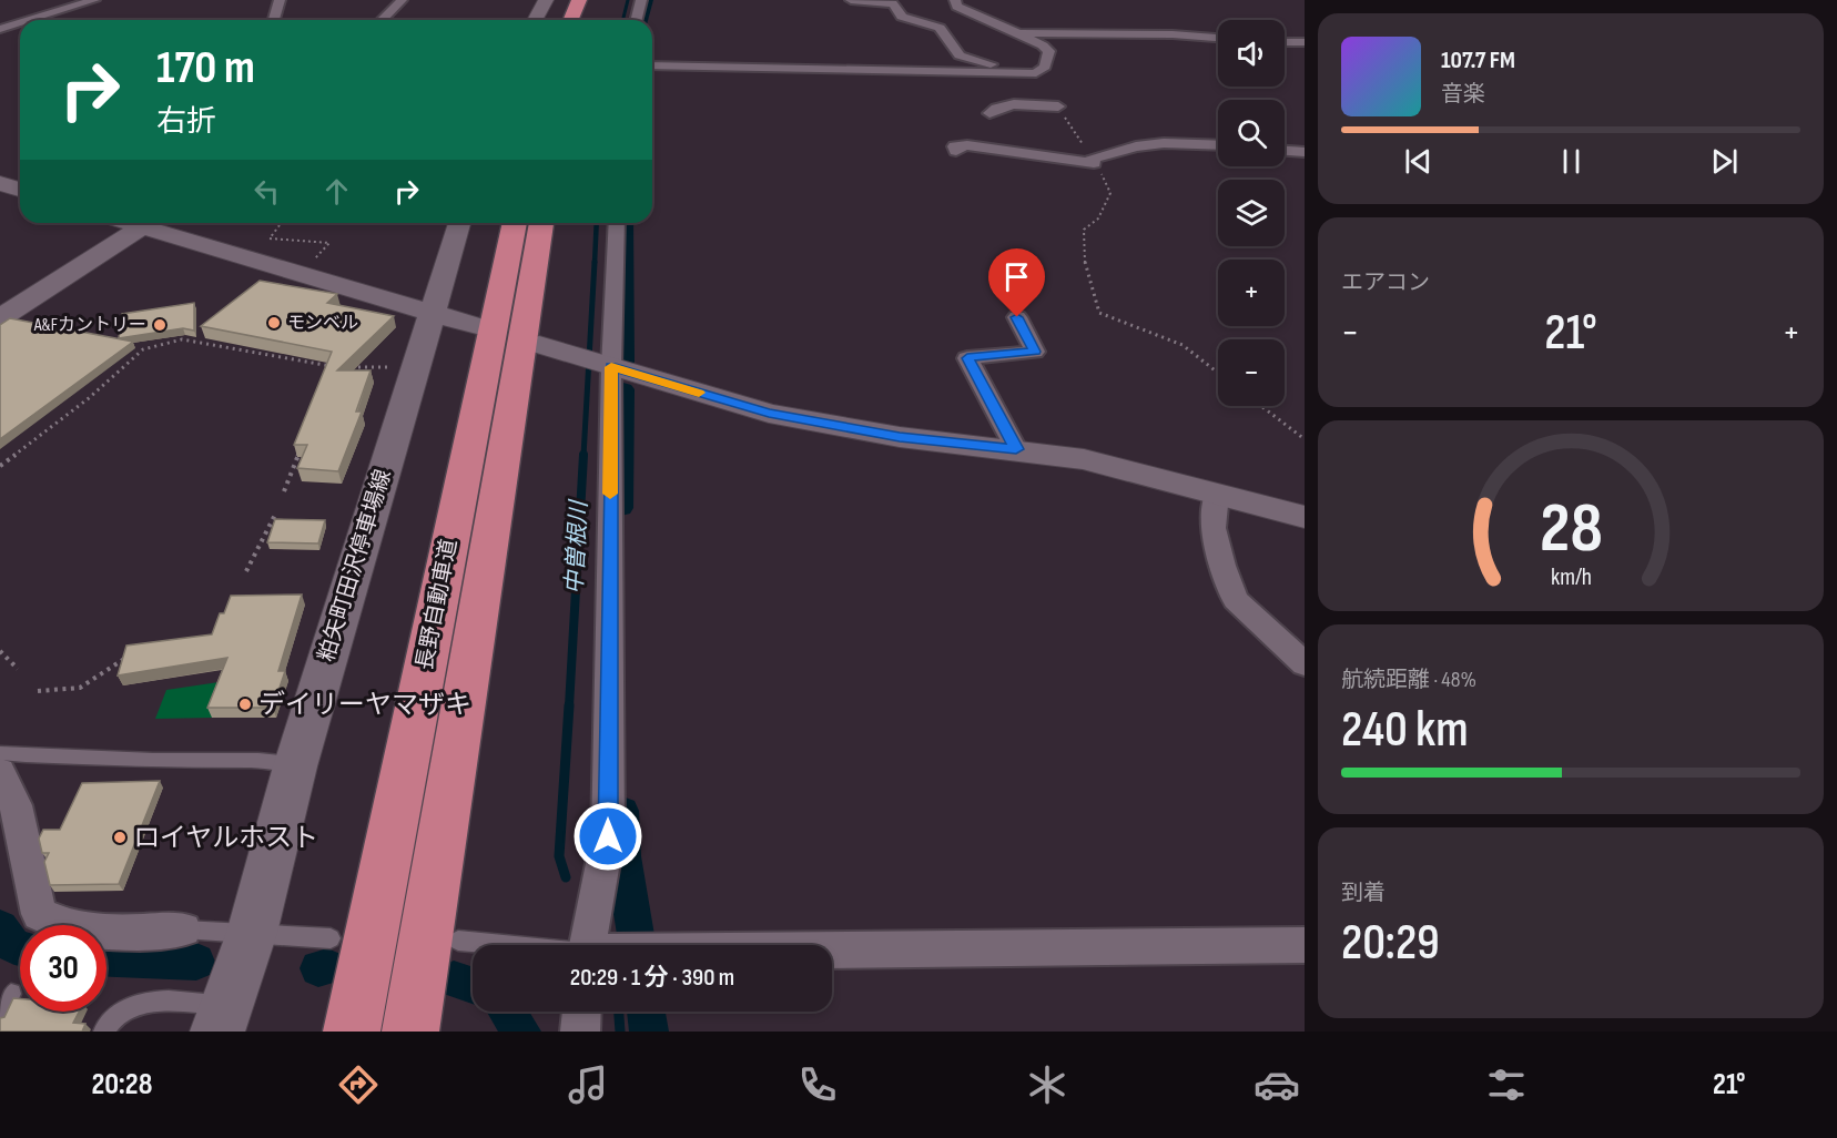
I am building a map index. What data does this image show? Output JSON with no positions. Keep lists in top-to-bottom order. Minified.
{"streets":{"highway":["長野自動車道"],"street":["粕矢町田沢停車場線"]},"water":["中曽根川"],"places":["モンベル","A&Fカントリー","デイリーヤマザキ","ロイヤルホスト"],"page":{"map_buttons":["+","−"],"turn":["170 m","右折"],"song":["107.7 FM","音楽"],"tile":["エアコン",["航続距離 · 48%","240 km"],["到着","20:29"]],"heat":["−","21°","+"],"limit":"30","trip":"20:29 · 1 分 · 390 m","tabs":["20:28","21°"],"gauge":["28","km/h"]}}
